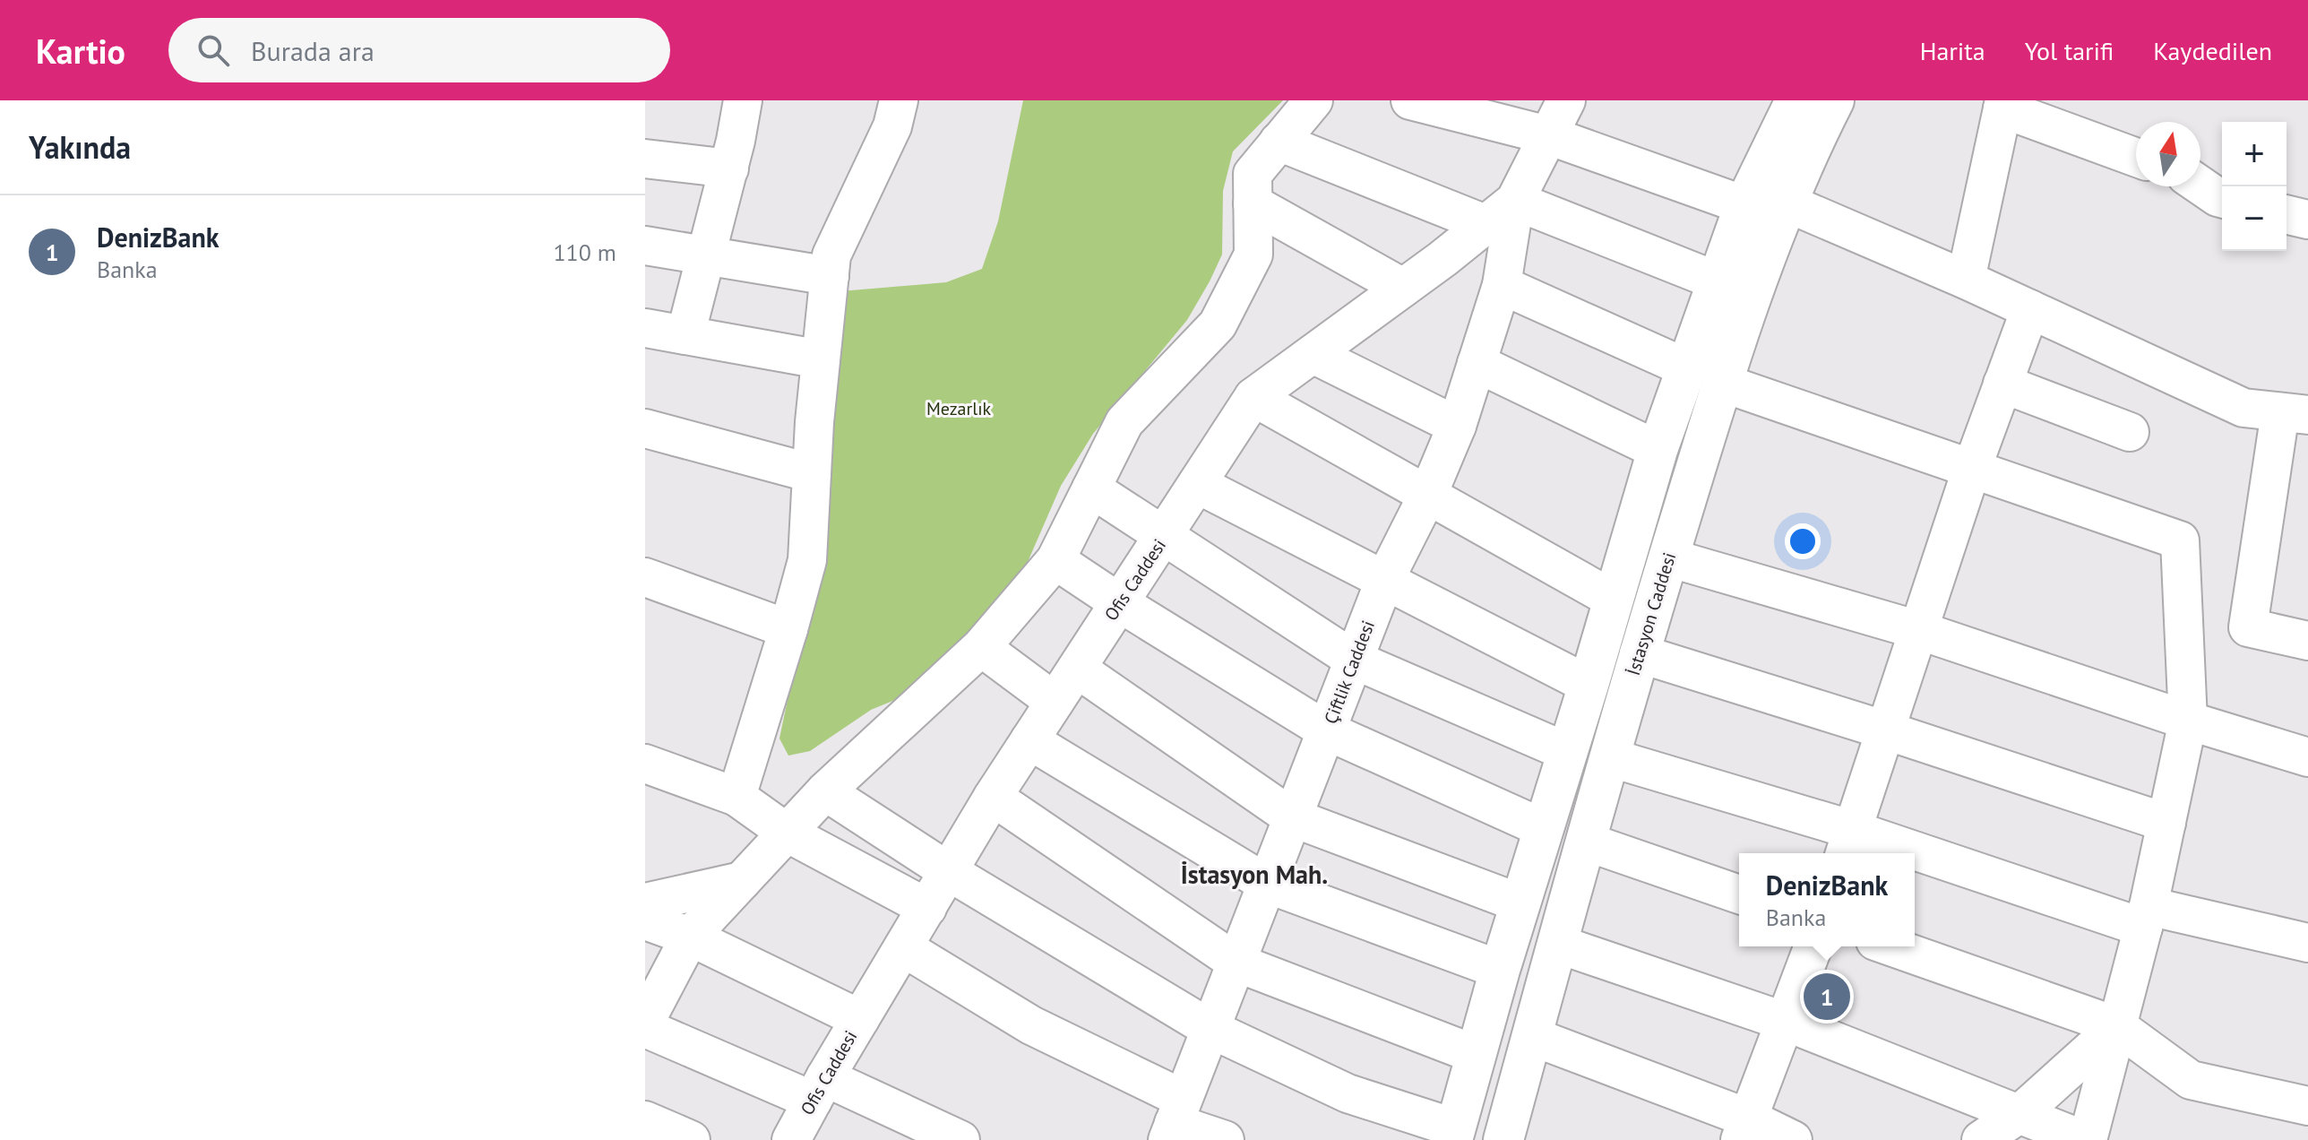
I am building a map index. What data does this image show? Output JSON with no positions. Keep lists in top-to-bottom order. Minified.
{"streets":{"main road":["İstasyon Caddesi"],"street":["Ofis Caddesi","Çiftlik Caddesi"]},"crossings":[["Ofis Caddesi","Çiftlik Caddesi"]],"districts":["İstasyon Mah."],"parks":["Mezarlık"],"north":"top","page":{"header":"Kartio","search":"Burada ara","nav":["Harita","Yol tarifi","Kaydedilen"],"heading":"Yakında","map_buttons":["+","−"],"list":[{"mark":"1","name":"DenizBank","note":"Banka","value":"110 m"}],"popup":["DenizBank","Banka"],"pins":"1"}}
